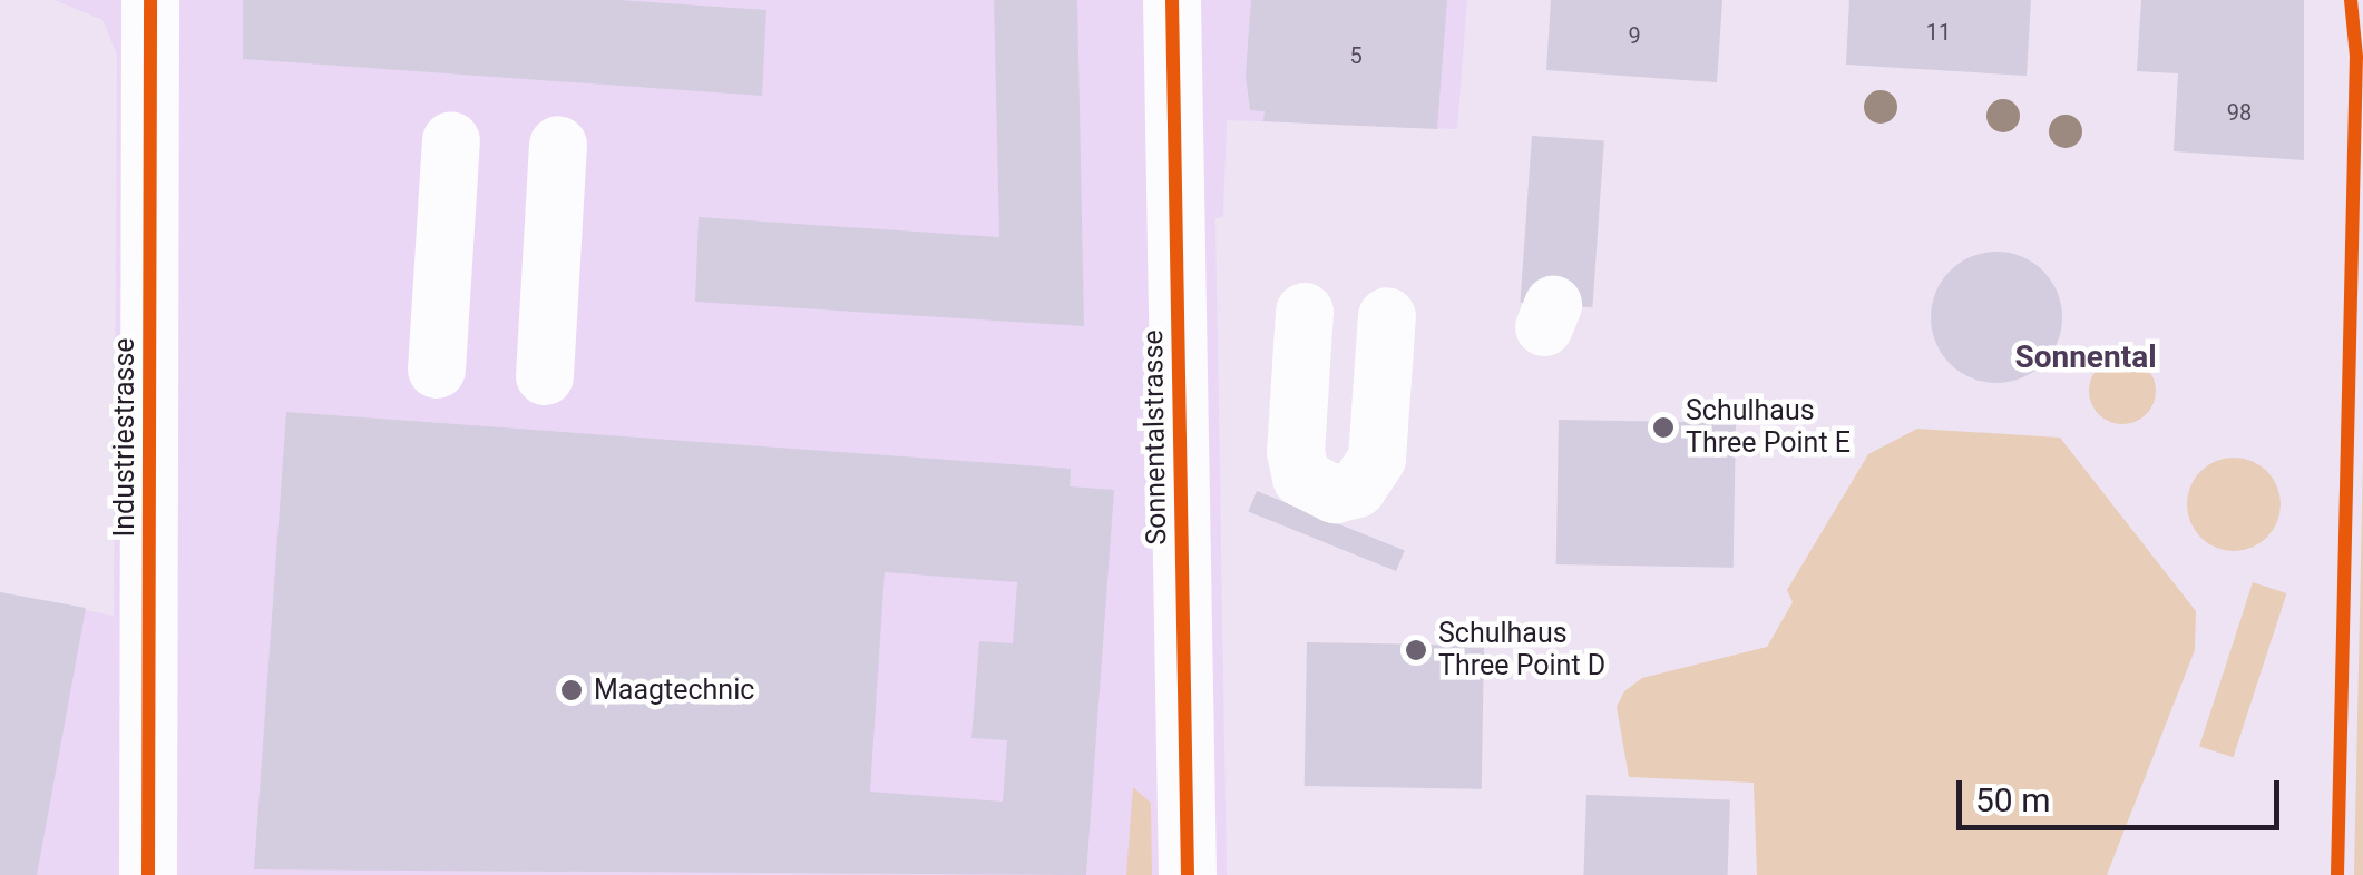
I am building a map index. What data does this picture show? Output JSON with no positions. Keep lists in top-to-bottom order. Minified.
{"streets":{"street":["Industriestrasse","Sonnentalstrasse"]},"districts":["Sonnental"],"places":["Schulhaus Three Point E","Schulhaus Three Point D","Maagtechnic"],"house_numbers":["11","9","5","98"],"scale_bar":"50 m"}
